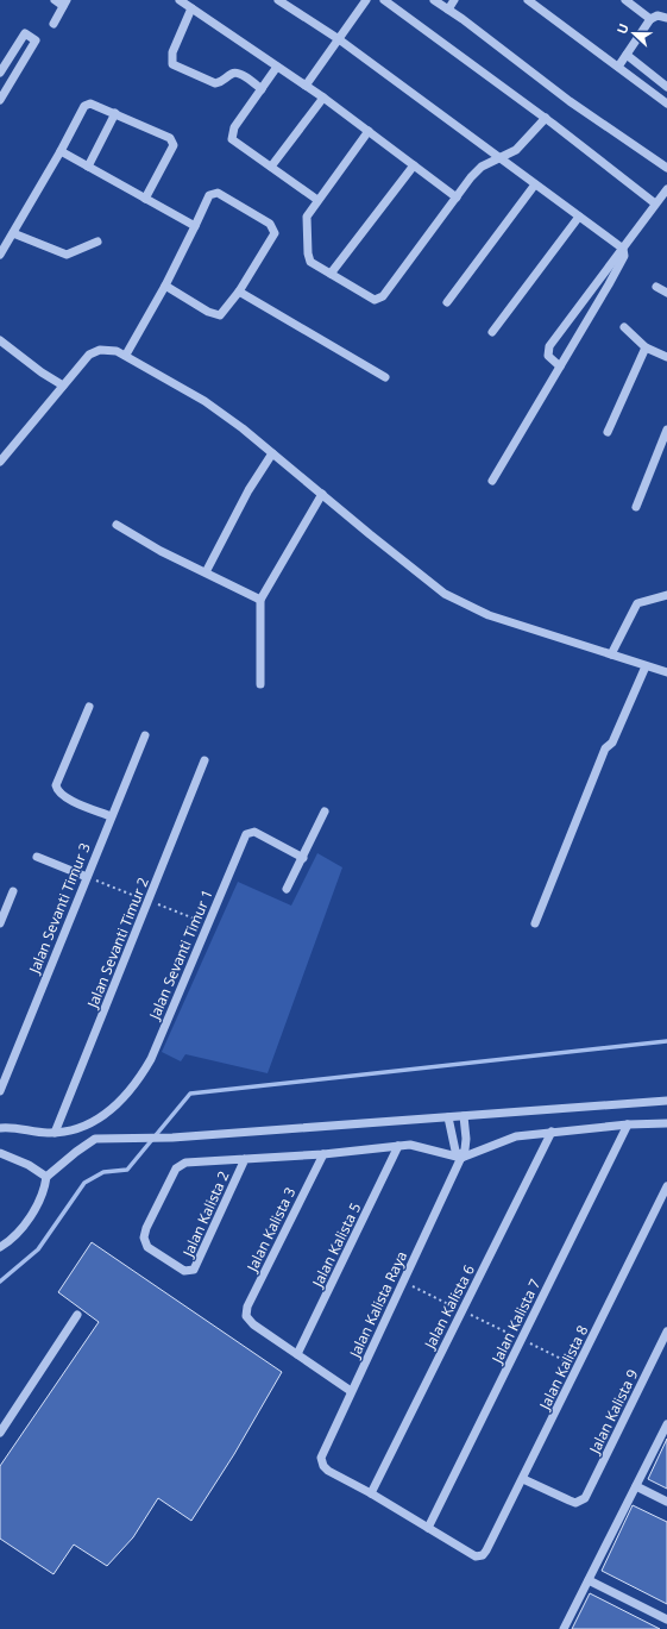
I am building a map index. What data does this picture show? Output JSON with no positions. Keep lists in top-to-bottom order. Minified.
{"streets":{"street":["Jalan Sevanti Timur 3","Jalan Sevanti Timur 2","Jalan Sevanti Timur 1","Jalan Kalista 2","Jalan Kalista 3","Jalan Kalista 5","Jalan Kalista Raya","Jalan Kalista 6","Jalan Kalista 7","Jalan Kalista 8","Jalan Kalista 9"]},"crossings":[["Jalan Sevanti Timur 2","Jalan Sevanti Timur 1"],["Jalan Kalista 3","Jalan Kalista 5"],["Jalan Kalista Raya","Jalan Kalista 6"],["Jalan Kalista 7","Jalan Kalista 8"],["Jalan Kalista 8","Jalan Kalista 9"]],"north":"left"}
